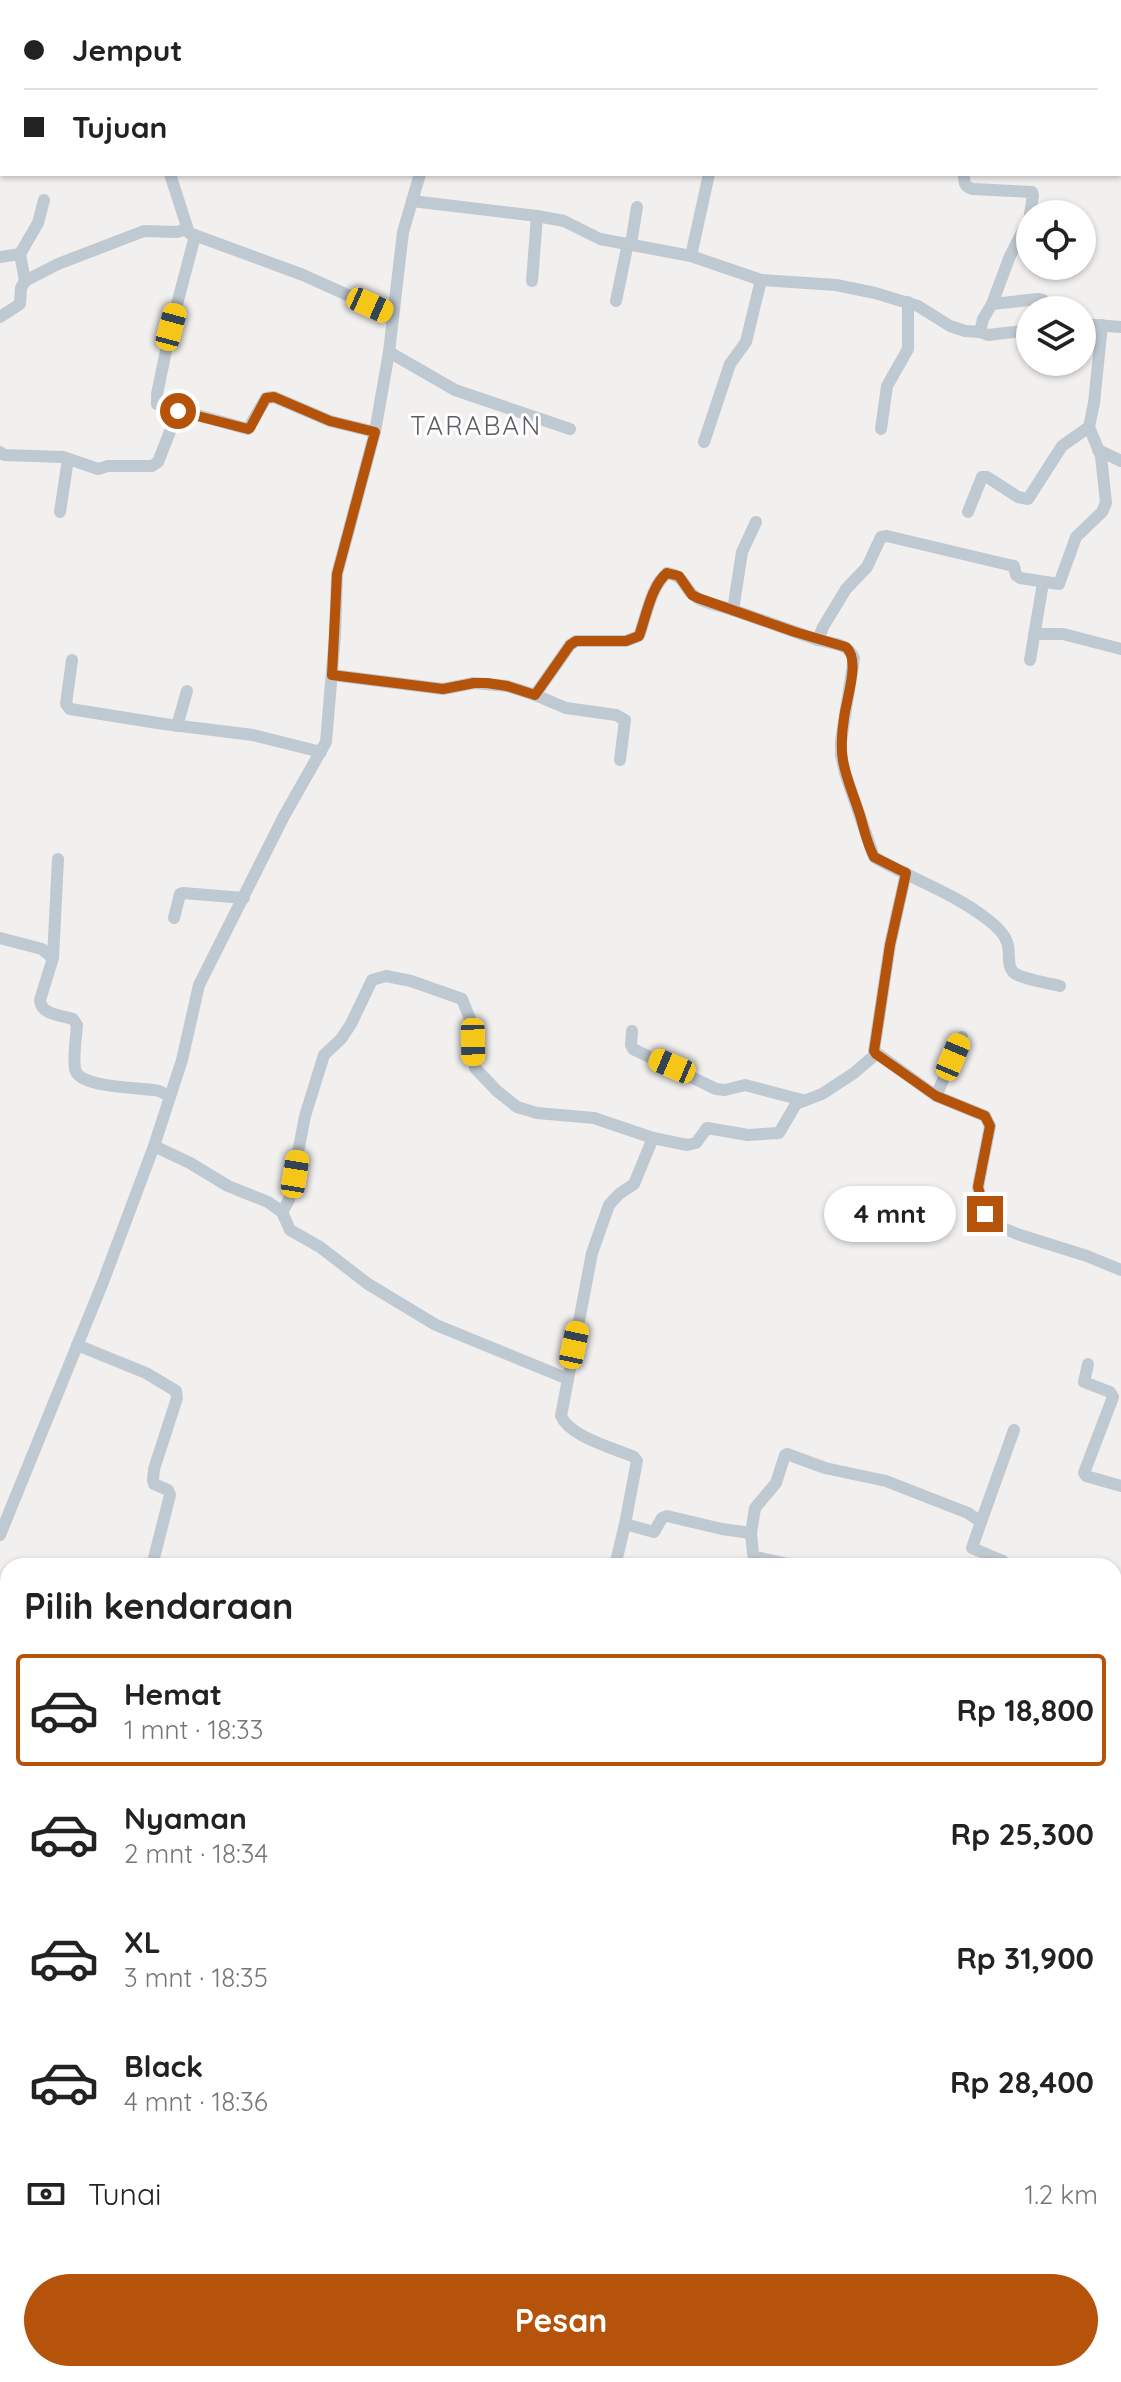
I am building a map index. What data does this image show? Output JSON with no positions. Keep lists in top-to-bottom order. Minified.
{"districts":["TARABAN"],"page":{"banner":["Jemput","Tujuan"],"bubble":"4 mnt","heading":"Pilih kendaraan","list":[{"name":"Hemat","note":"1 mnt · 18:33","value":"Rp 18,800"},{"name":"Nyaman","note":"2 mnt · 18:34","value":"Rp 25,300"},{"name":"XL","note":"3 mnt · 18:35","value":"Rp 31,900"},{"name":"Black","note":"4 mnt · 18:36","value":"Rp 28,400"}],"pay":["Tunai","1.2 km"],"buttons":"Pesan"}}
